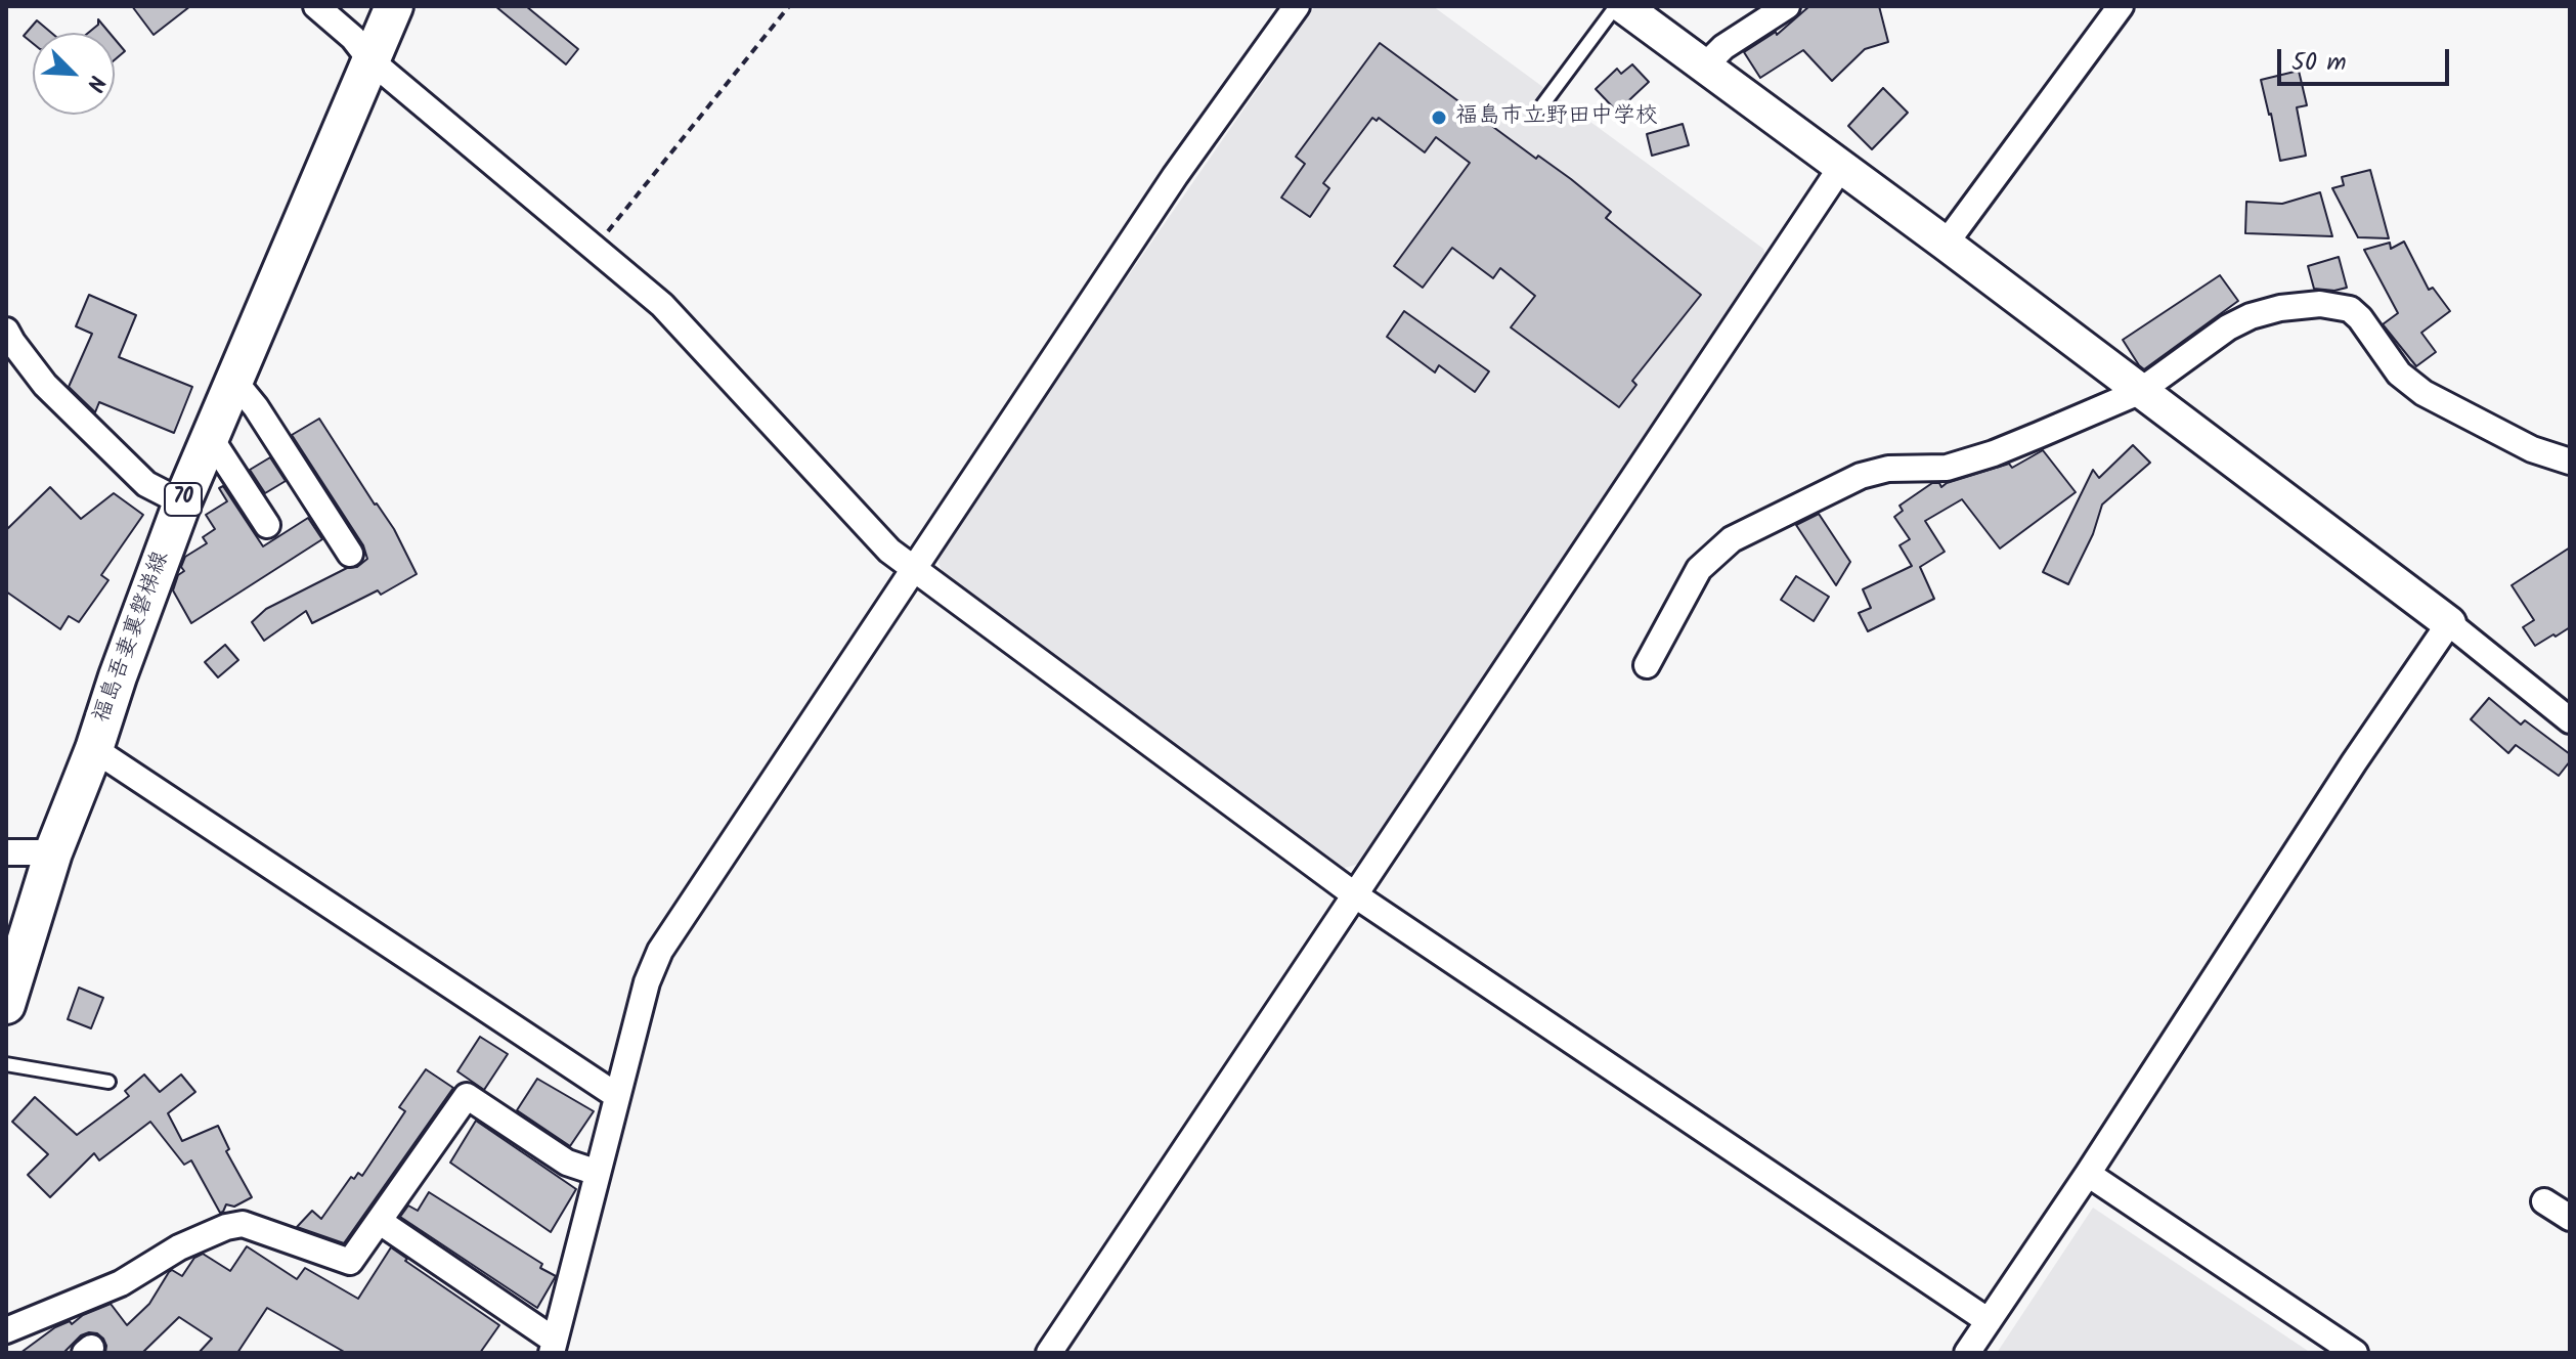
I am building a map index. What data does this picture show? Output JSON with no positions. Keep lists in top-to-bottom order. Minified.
{"streets":{"main road":["70","福島吾妻裏磐梯線"]},"places":["福島市立野田中学校"],"scale_bar":"50 m","north":"bottom right"}
